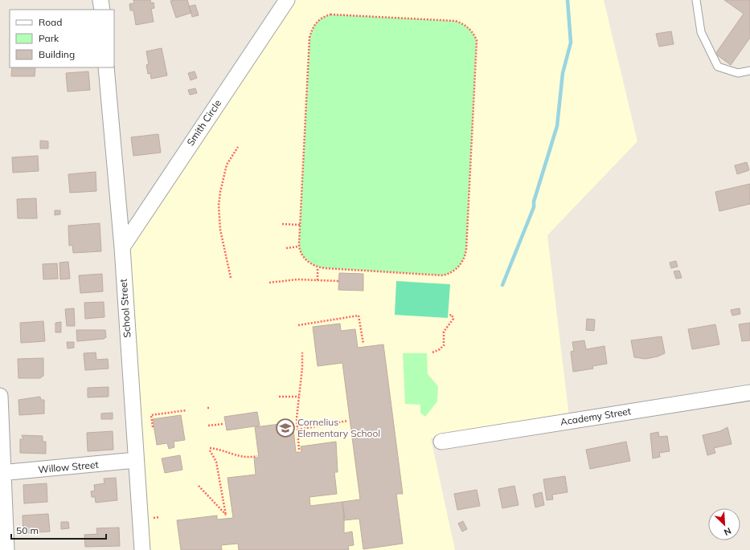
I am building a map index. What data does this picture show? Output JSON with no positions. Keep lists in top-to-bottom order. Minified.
{"streets":{"street":["Smith Circle","School Street","Academy Street","Willow Street"]},"crossings":[["Smith Circle","School Street"],["School Street","Willow Street"]],"places":{"school or university":["Cornelius Elementary School"]},"legend":["Road","Park","Building"],"scale_bar":"50 m","north":"bottom right"}
